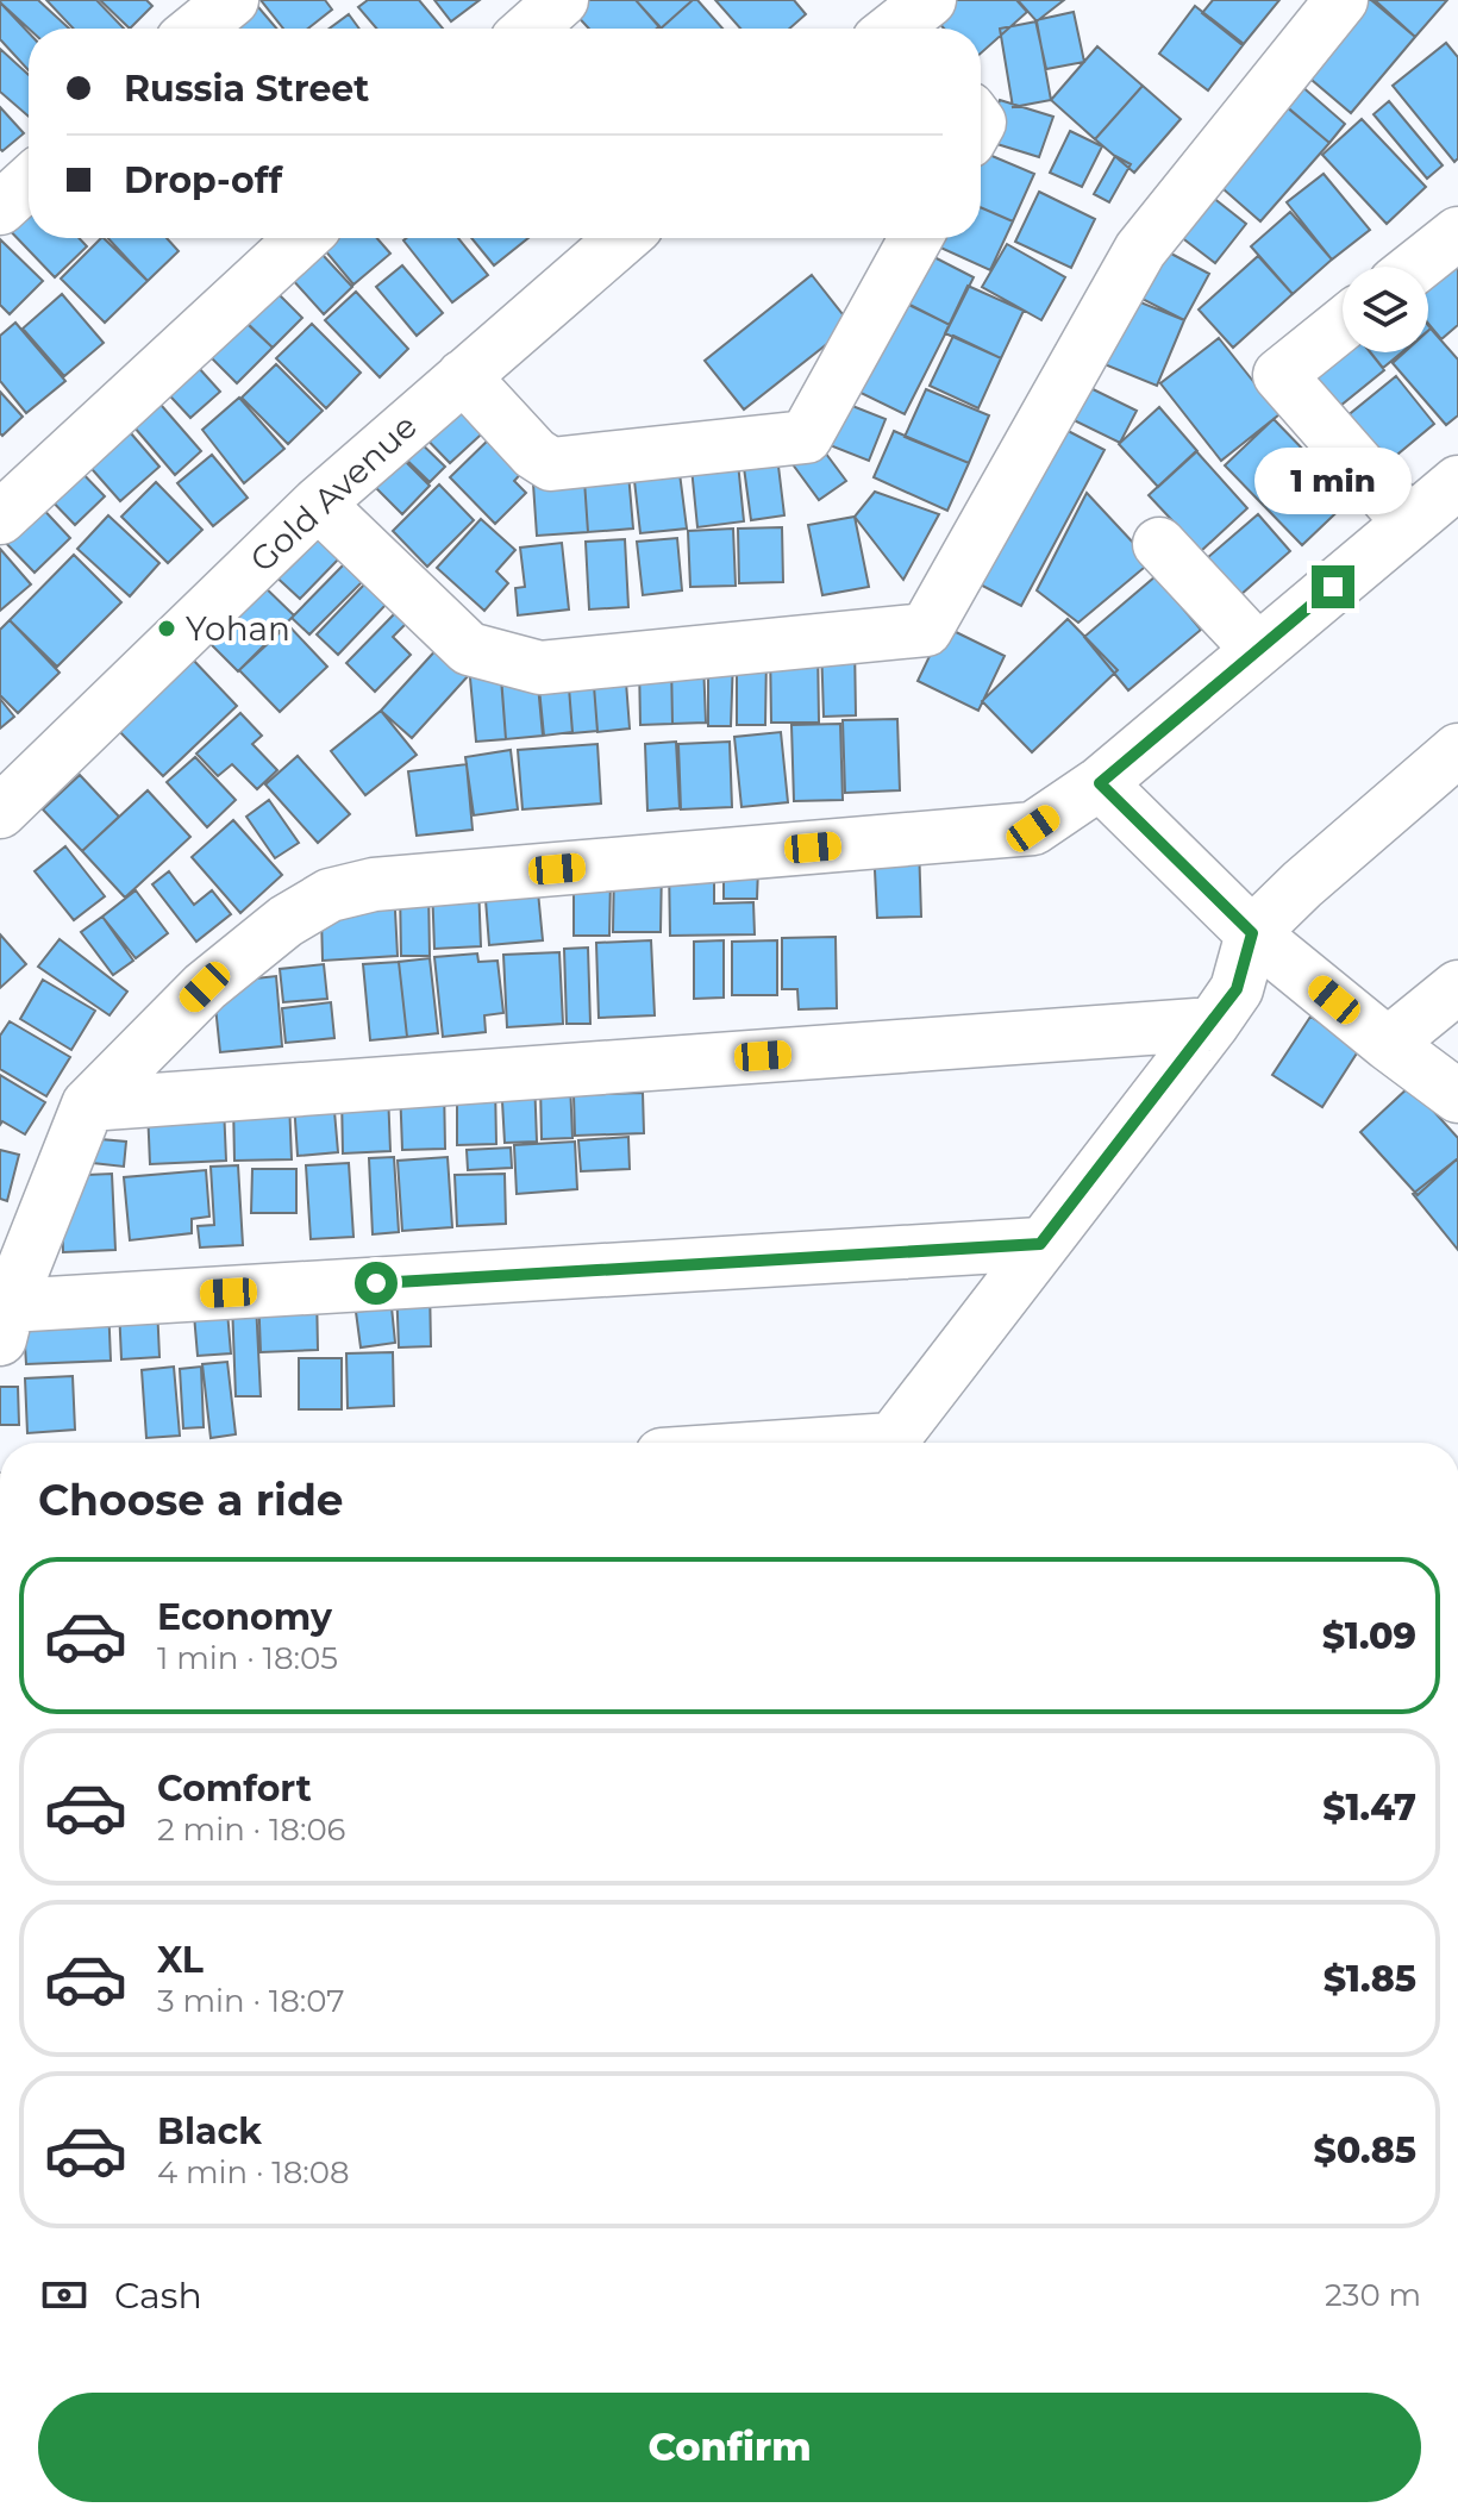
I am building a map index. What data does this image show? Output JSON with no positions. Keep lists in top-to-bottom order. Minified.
{"streets":{"street":["Gold Avenue"]},"places":["Yohan"],"page":{"banner":["Russia Street","Drop-off"],"bubble":"1 min","heading":"Choose a ride","list":[{"name":"Economy","note":"1 min · 18:05","value":"$1.09"},{"name":"Comfort","note":"2 min · 18:06","value":"$1.47"},{"name":"XL","note":"3 min · 18:07","value":"$1.85"},{"name":"Black","note":"4 min · 18:08","value":"$0.85"}],"pay":["Cash","230 m"],"buttons":"Confirm"}}
